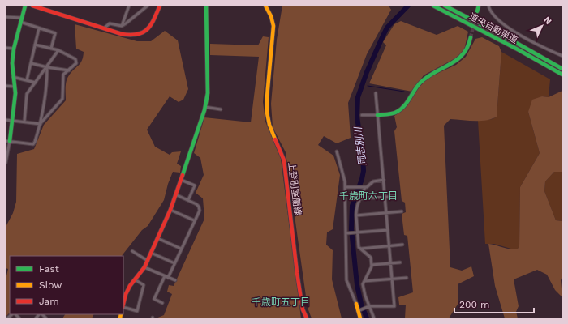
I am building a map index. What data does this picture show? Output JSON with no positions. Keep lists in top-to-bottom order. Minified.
{"streets":{"main road":["道央自動車道","上登別室蘭線"]},"districts":["千歳町六丁目","千歳町五丁目"],"water":["岡志別川"],"legend":["Fast","Slow","Jam"],"scale_bar":"200 m","north":"top right"}
